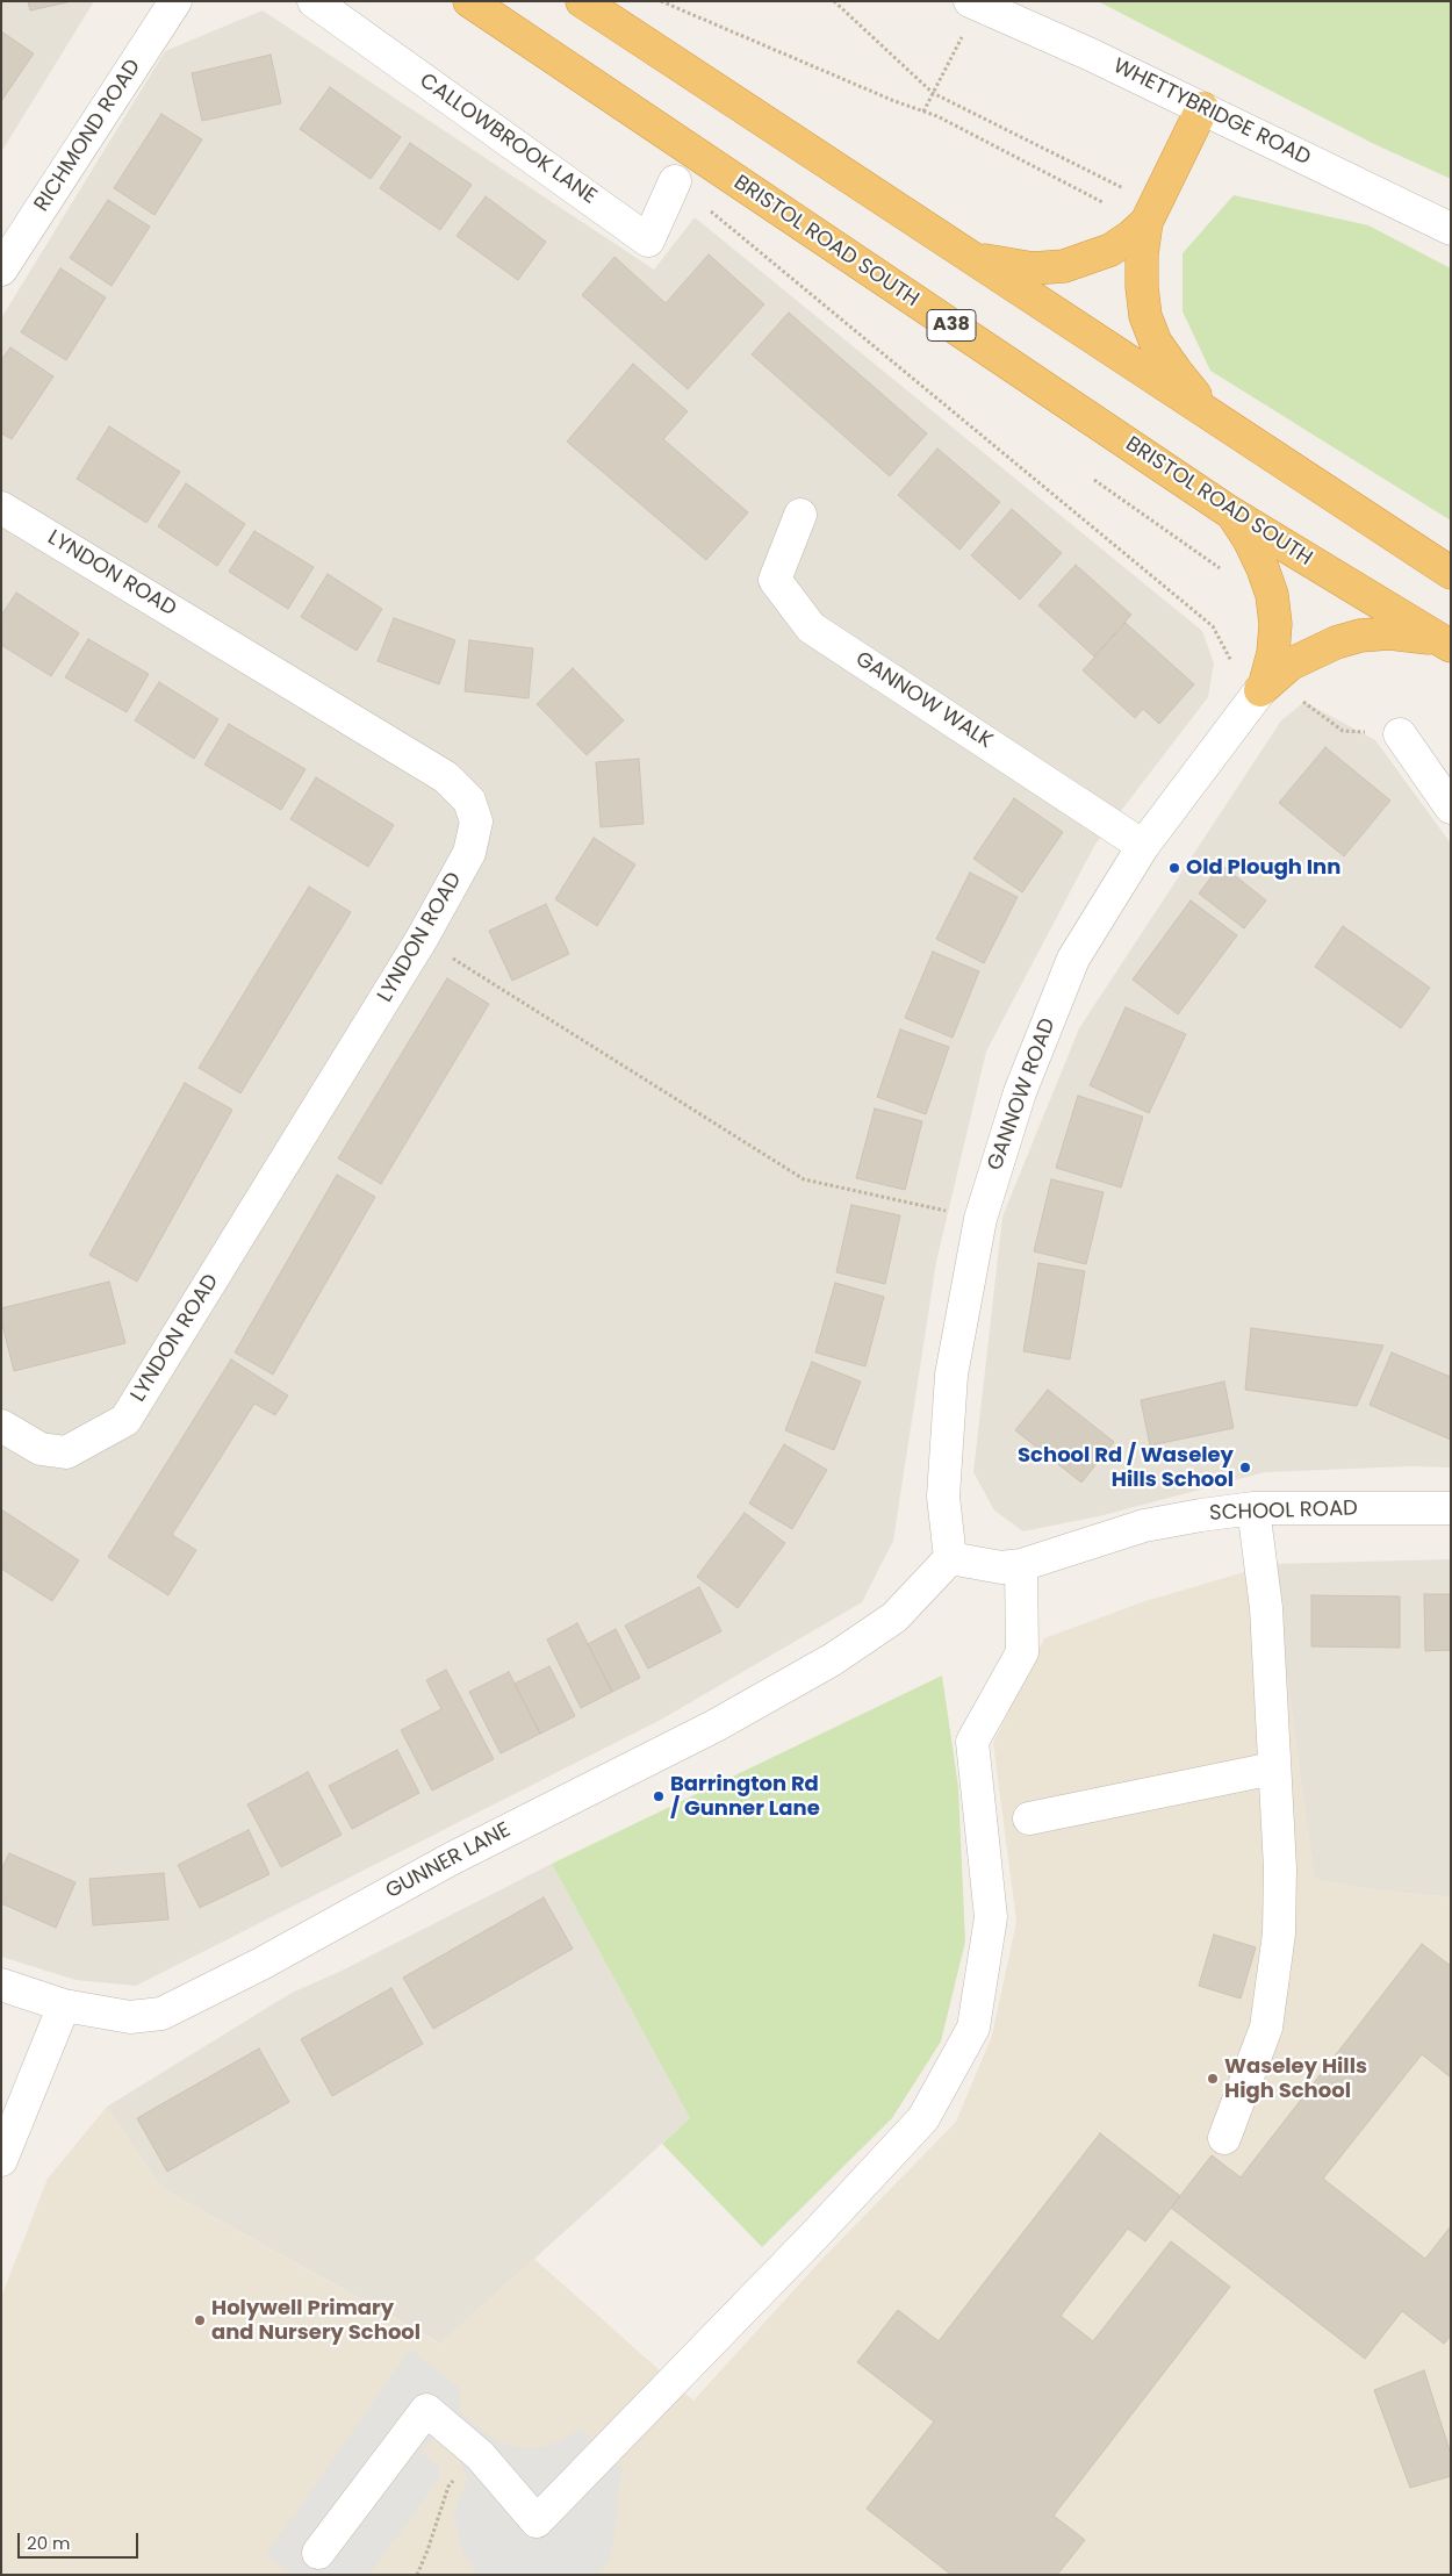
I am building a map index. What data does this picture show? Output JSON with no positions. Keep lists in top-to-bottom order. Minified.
{"streets":{"highway":["BRISTOL ROAD SOUTH","A38"],"street":["WHETTYBRIDGE ROAD","RICHMOND ROAD","CALLOWBROOK LANE","LYNDON ROAD","GANNOW WALK","GANNOW ROAD","SCHOOL ROAD","GUNNER LANE"]},"crossings":[["GANNOW WALK","GANNOW ROAD"],["GANNOW ROAD","SCHOOL ROAD"],["GANNOW ROAD","GUNNER LANE"],["SCHOOL ROAD","GUNNER LANE"]],"places":["Old Plough Inn","School Rd / Waseley Hills School","Barrington Rd / Gunner Lane","Waseley Hills High School","Holywell Primary and Nursery School"],"scale_bar":"20 m"}
